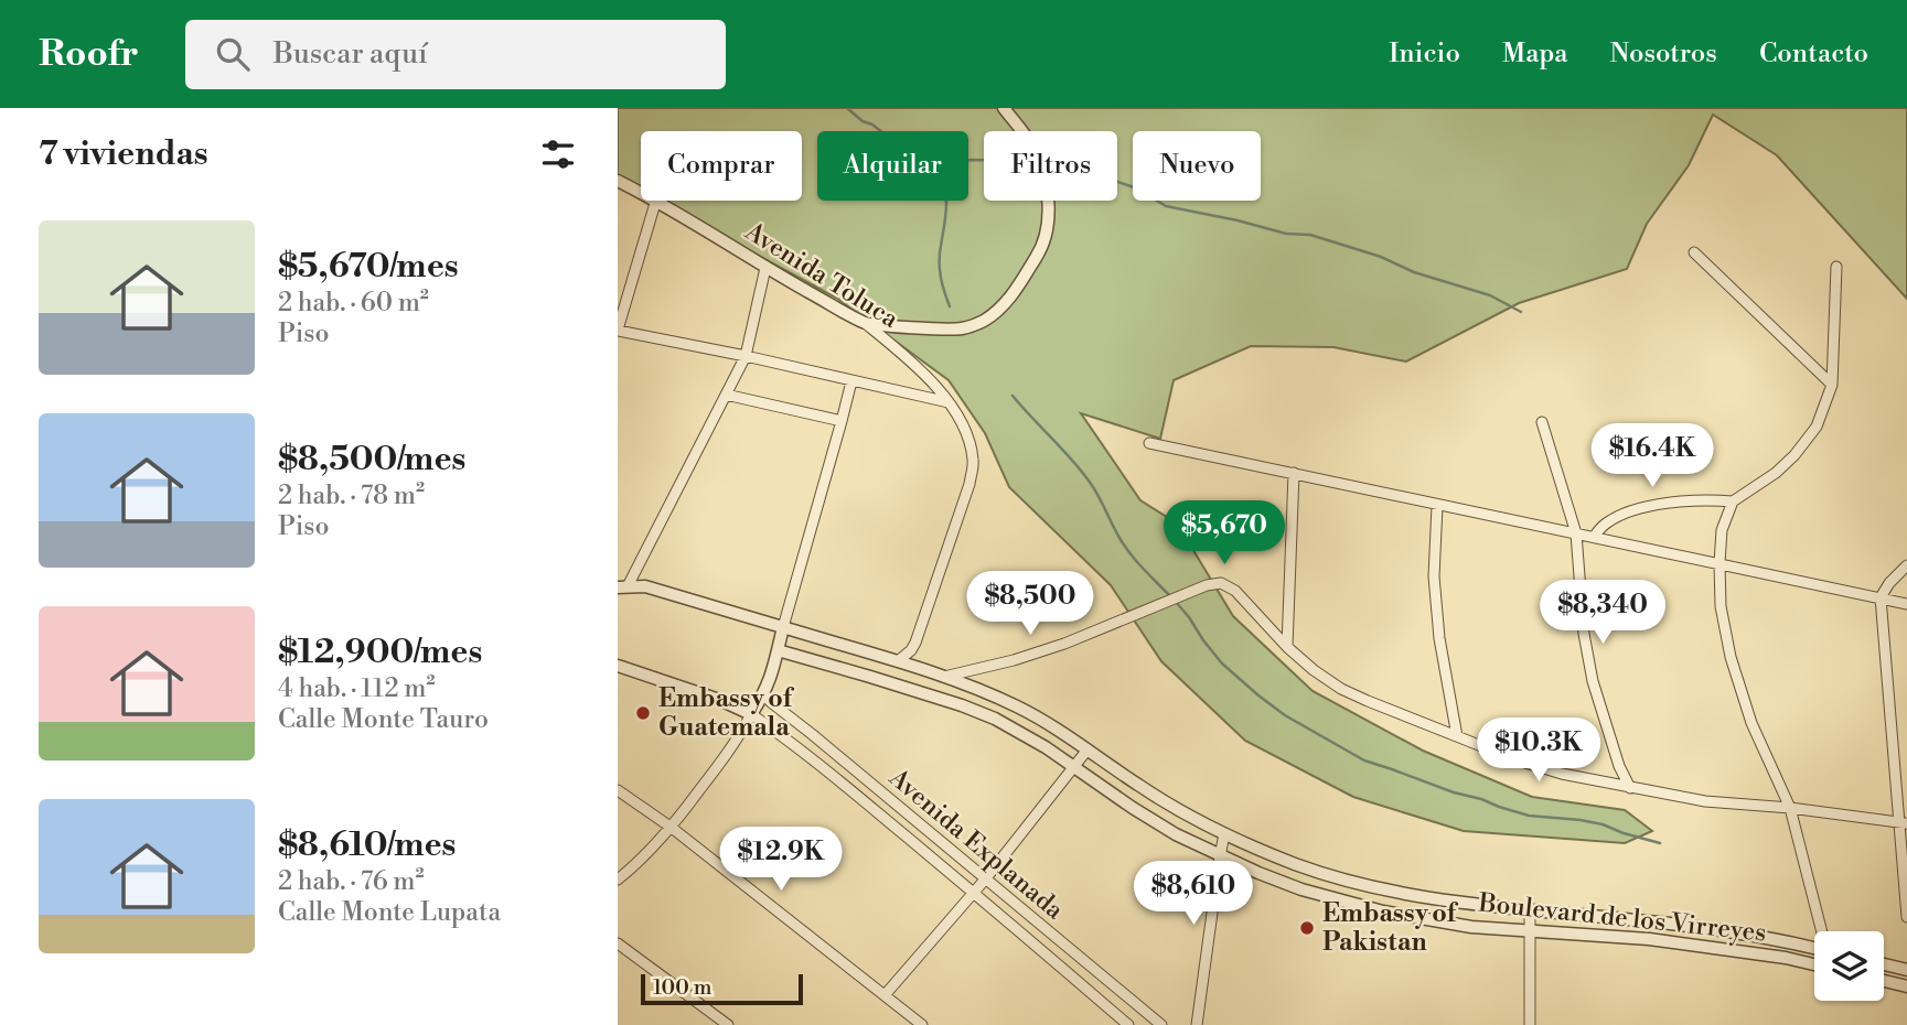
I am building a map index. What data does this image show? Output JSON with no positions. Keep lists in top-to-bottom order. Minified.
{"streets":{"street":["Avenida Toluca","Avenida Explanada","Boulevard de los Virreyes"]},"crossings":[["Avenida Toluca","Boulevard de los Virreyes"]],"places":["Embassy of Guatemala","Embassy of Pakistan"],"scale_bar":"100 m","page":{"header":"Roofr","search":"Buscar aquí","nav":["Inicio","Mapa","Nosotros","Contacto"],"heading":"7 viviendas","chip":["Comprar","Alquilar","Filtros","Nuevo"],"list":[{"name":"$5,670/mes","note":"2 hab. · 60 m² · Piso"},{"name":"$8,500/mes","note":"2 hab. · 78 m² · Piso"},{"name":"$12,900/mes","note":"4 hab. · 112 m² · Calle Monte Tauro"},{"name":"$8,610/mes","note":"2 hab. · 76 m² · Calle Monte Lupata"}],"price":["$16.4K","$5,670","$8,500","$8,340","$10.3K","$12.9K","$8,610"],"scale":"100 m"}}
